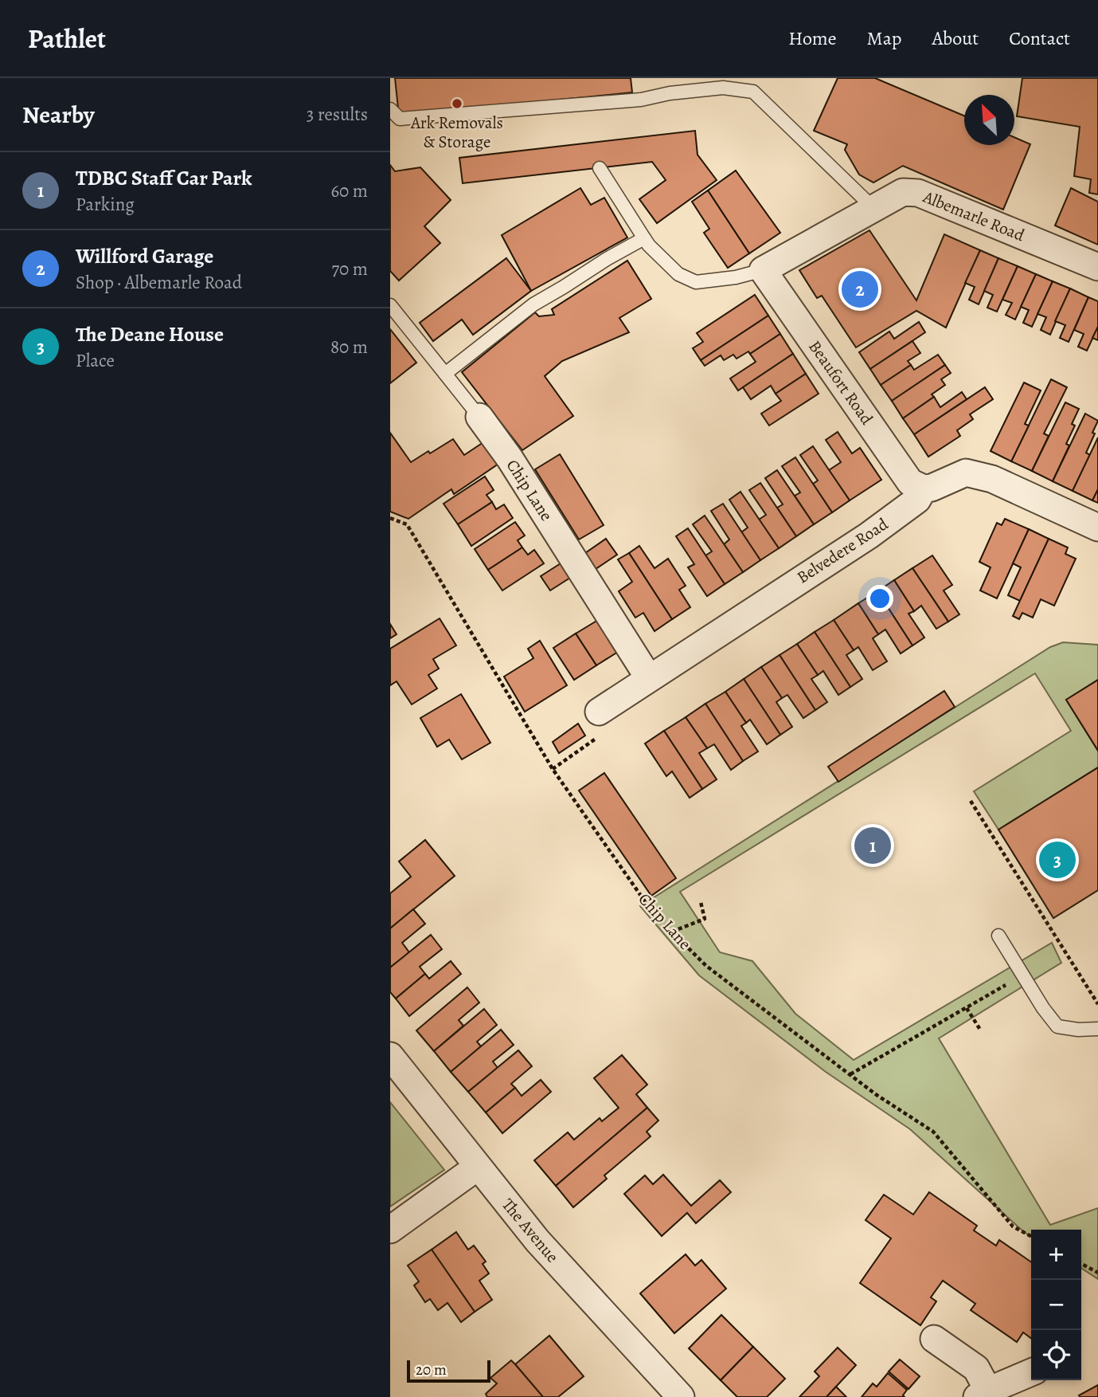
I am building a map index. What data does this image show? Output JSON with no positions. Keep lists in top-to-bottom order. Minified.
{"streets":{"street":["Albemarle Road","Beaufort Road","Chip Lane","Belvedere Road","The Avenue"]},"crossings":[["Albemarle Road","Beaufort Road"],["Beaufort Road","Belvedere Road"],["Chip Lane","Belvedere Road"]],"places":["Ark Removals & Storage"],"scale_bar":"20 m","north":"top left","page":{"header":"Pathlet","nav":["Home","Map","About","Contact"],"heading":["Nearby","3 results"],"list":[{"mark":"1","name":"TDBC Staff Car Park","note":"Parking","value":"60 m"},{"mark":"2","name":"Willford Garage","note":"Shop · Albemarle Road","value":"70 m"},{"mark":"3","name":"The Deane House","note":"Place","value":"80 m"}],"pins":["2","1","3"],"map_buttons":["+","−"],"scale":"20 m"}}
